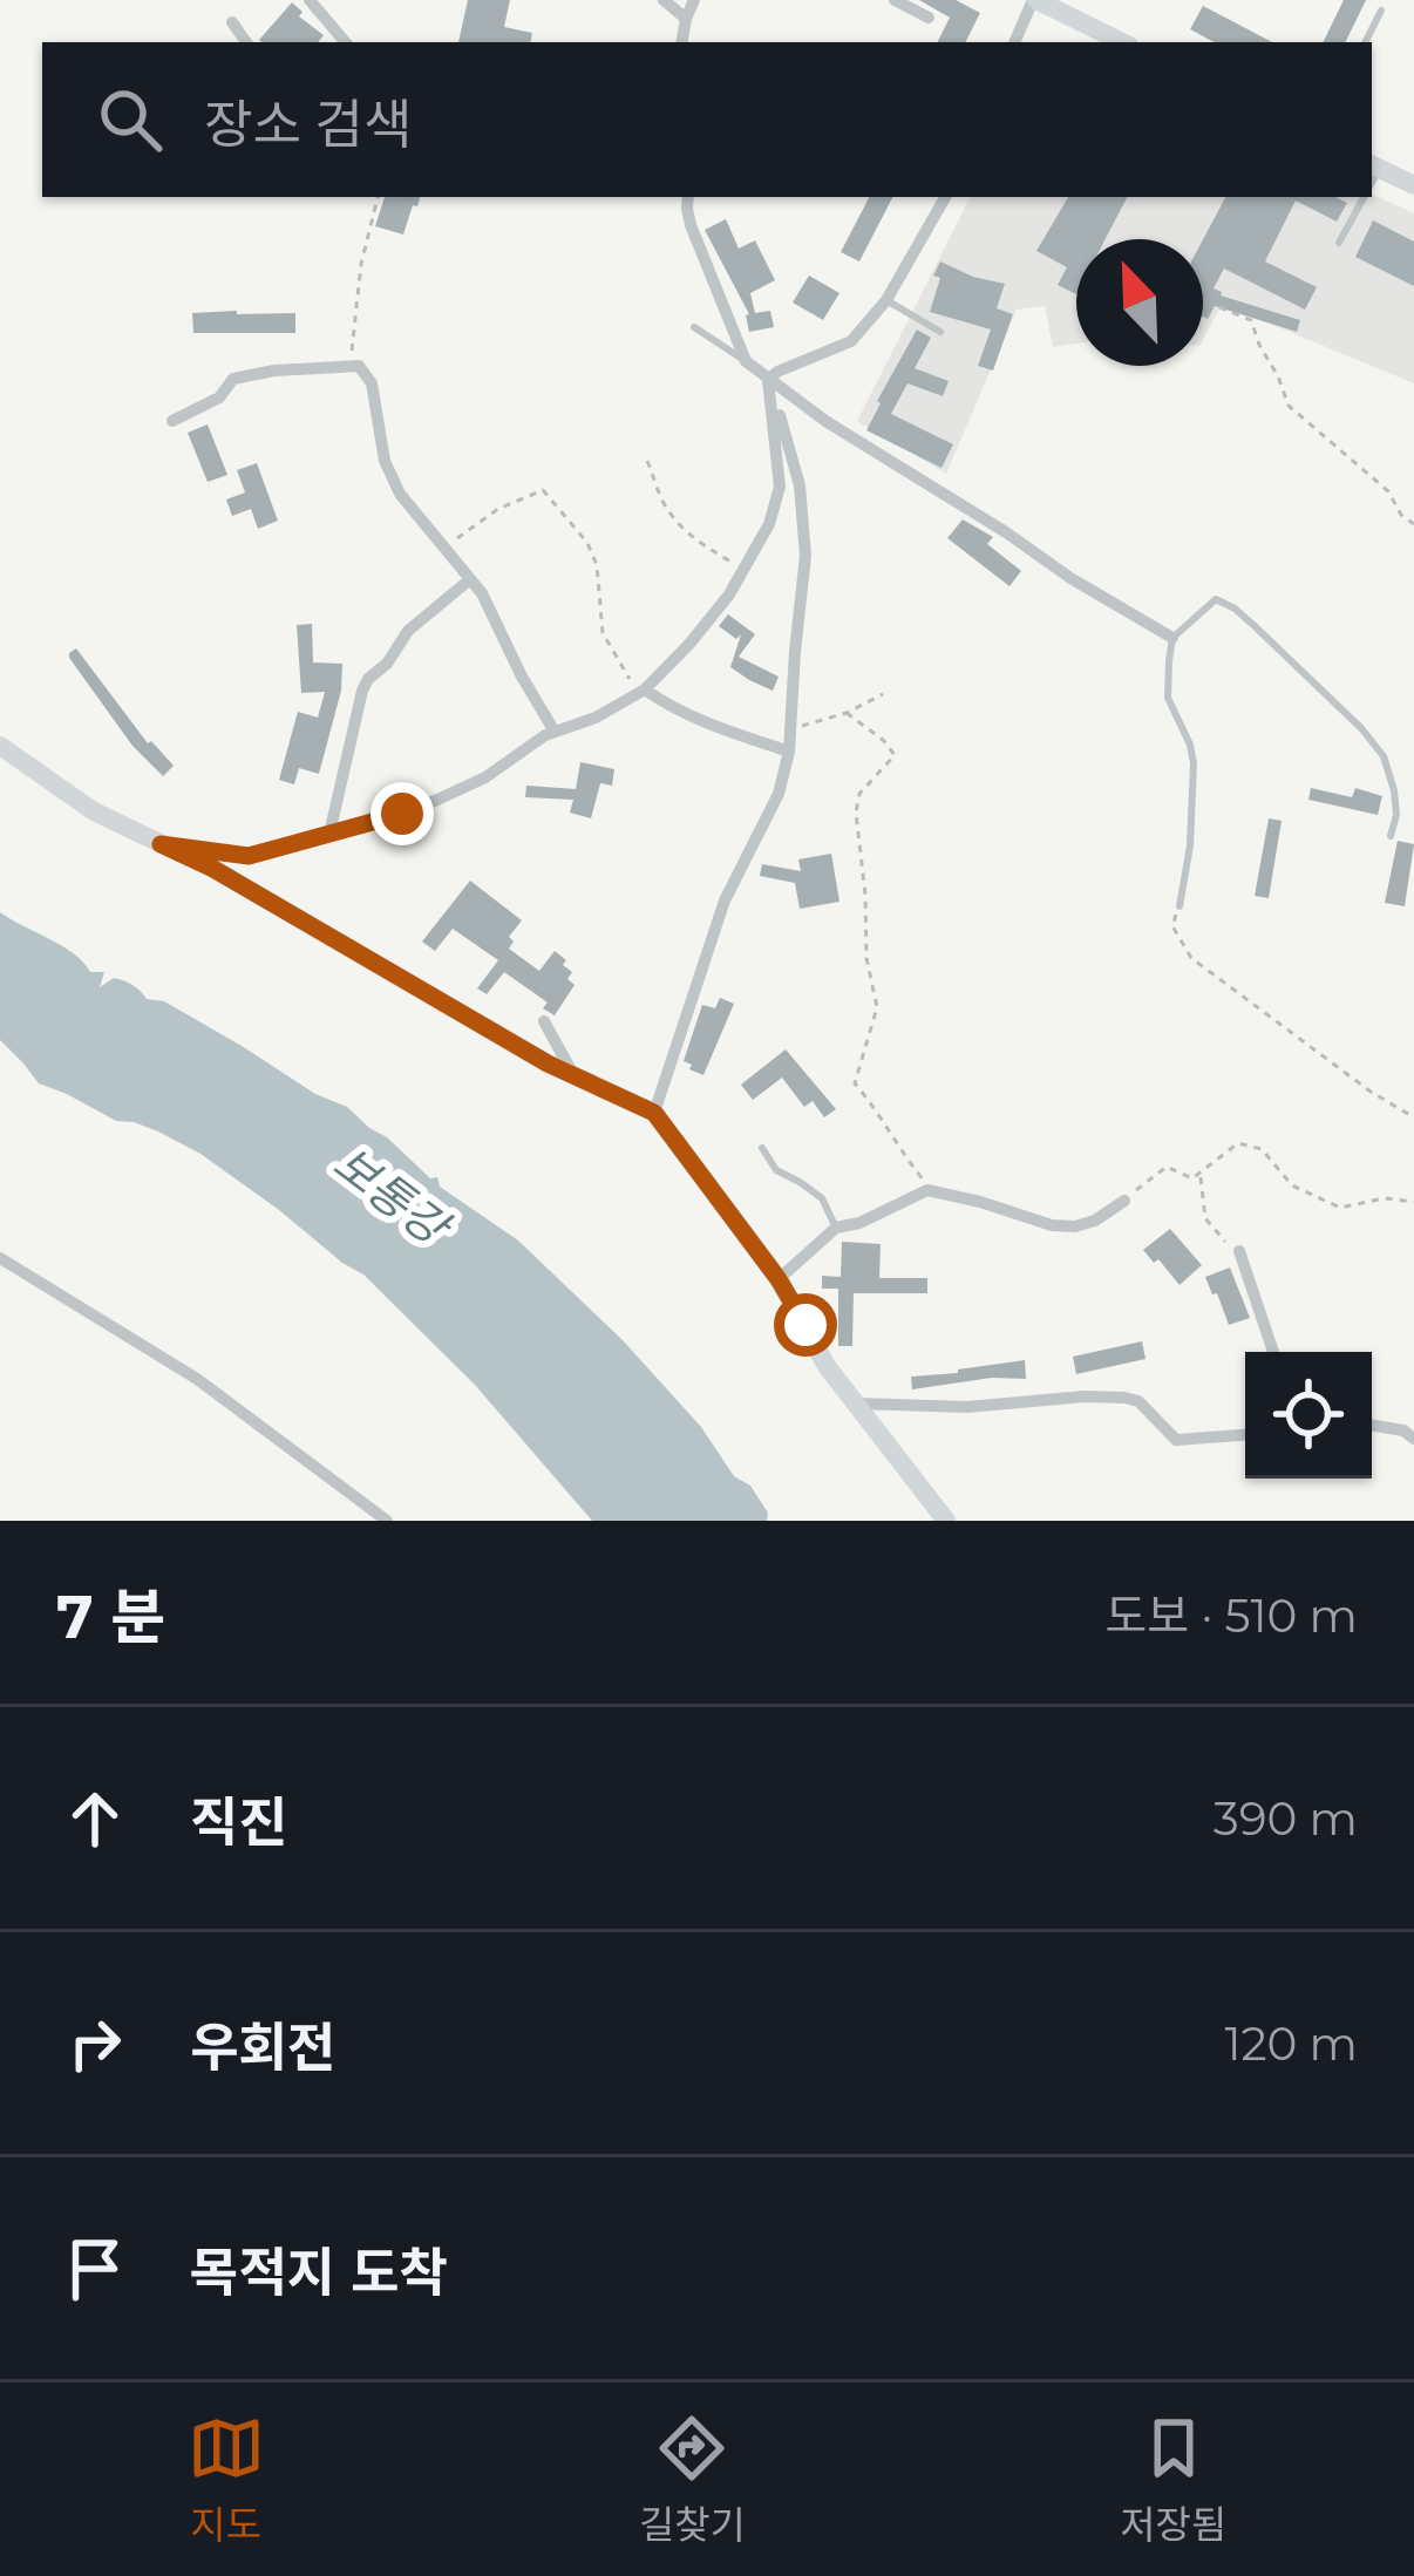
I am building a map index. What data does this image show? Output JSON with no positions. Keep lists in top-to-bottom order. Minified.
{"water":["보통강"],"north":"top left","page":{"search":"장소 검색","heading":["7 분","도보 · 510 m"],"list":[["직진","390 m"],["우회전","120 m"],"목적지 도착"],"nav":["지도","길찾기","저장됨"]}}
